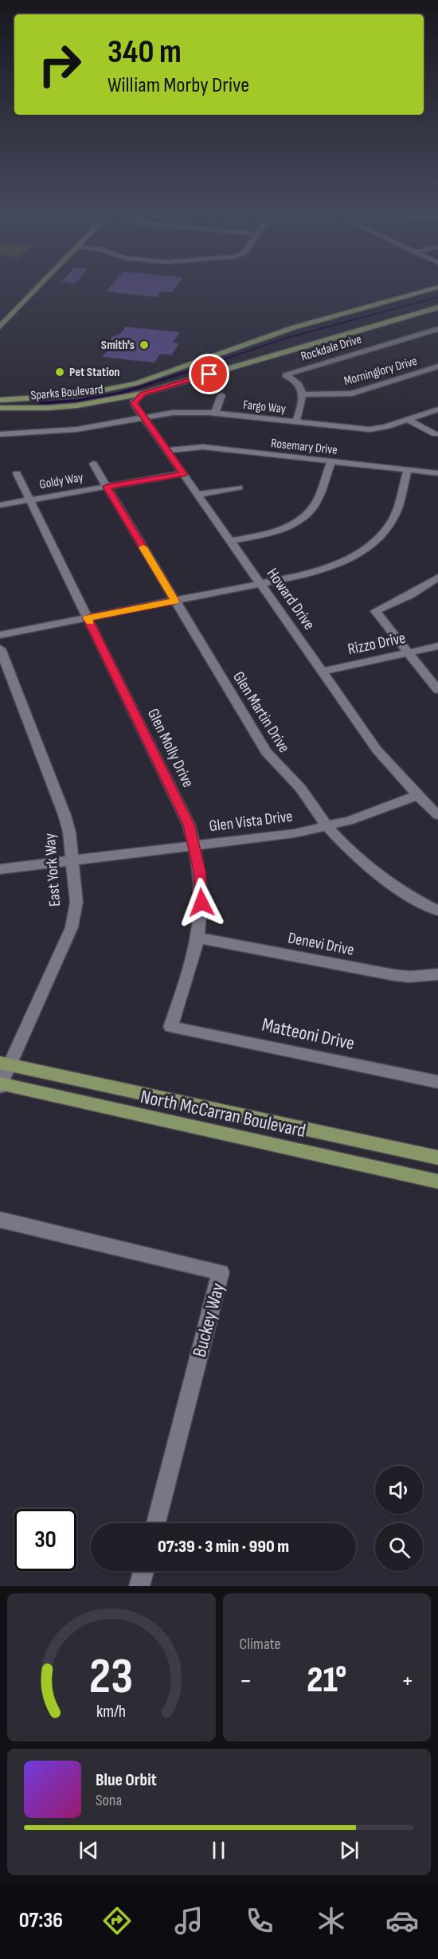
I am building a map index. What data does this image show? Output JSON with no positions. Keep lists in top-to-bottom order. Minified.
{"streets":{"main road":["Sparks Boulevard","North McCarran Boulevard"],"street":["Rockdale Drive","Morninglory Drive","Fargo Way","Rosemary Drive","Goldy Way","Howard Drive","Rizzo Drive","Glen Martin Drive","Glen Molly Drive","Glen Vista Drive","East York Way","Denevi Drive","Matteoni Drive","Buckey Way"]},"crossings":[["Rockdale Drive","Morninglory Drive"],["Sparks Boulevard","Howard Drive"],["Fargo Way","Howard Drive"],["Rosemary Drive","Howard Drive"],["Goldy Way","Howard Drive"],["Goldy Way","Glen Martin Drive"],["Goldy Way","Glen Molly Drive"],["Howard Drive","Rizzo Drive"],["Howard Drive","Glen Vista Drive"],["Glen Martin Drive","Glen Vista Drive"],["Glen Molly Drive","Glen Vista Drive"],["Glen Molly Drive","Denevi Drive"],["Glen Molly Drive","Matteoni Drive"],["Glen Vista Drive","East York Way"],["East York Way","North McCarran Boulevard"]],"places":["Smith's","Pet Station"],"page":{"turn":["340 m","William Morby Drive"],"limit":"30","trip":"07:39 · 3 min · 990 m","tile":"Climate","heat":["−","21°","+"],"song":["Blue Orbit","Sona"],"tabs":"07:36","gauge":["23","km/h"]}}
